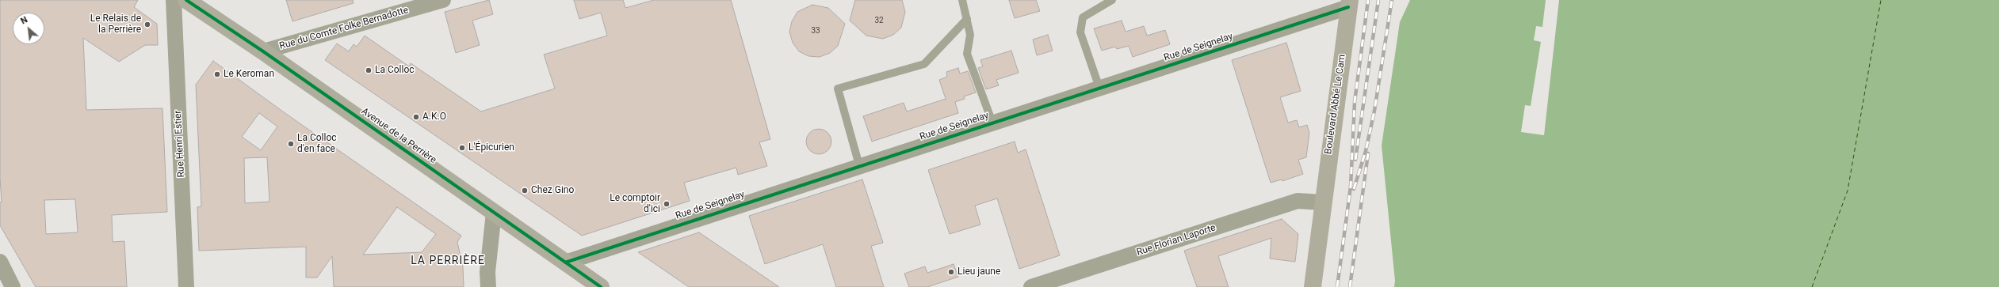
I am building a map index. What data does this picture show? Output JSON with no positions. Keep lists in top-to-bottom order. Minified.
{"streets":{"street":["Rue du Comte Folke Bernadotte","Rue de Seignelay","Boulevard Abbé Le Cam","Avenue de la Perrière","Rue Henri Estier","Rue Florian Laporte"]},"crossings":[["Rue du Comte Folke Bernadotte","Avenue de la Perrière"],["Rue de Seignelay","Boulevard Abbé Le Cam"],["Rue de Seignelay","Avenue de la Perrière"],["Boulevard Abbé Le Cam","Rue Florian Laporte"]],"districts":["LA PERRIÈRE"],"places":["Le Relais de la Perrière","La Colloc","Le Keroman","A.K.O","La Colloc d'en face","L'Épicurien","Chez Gino","Le comptoir d'ici","Lieu jaune"],"house_numbers":["32","33"],"north":"top left"}
